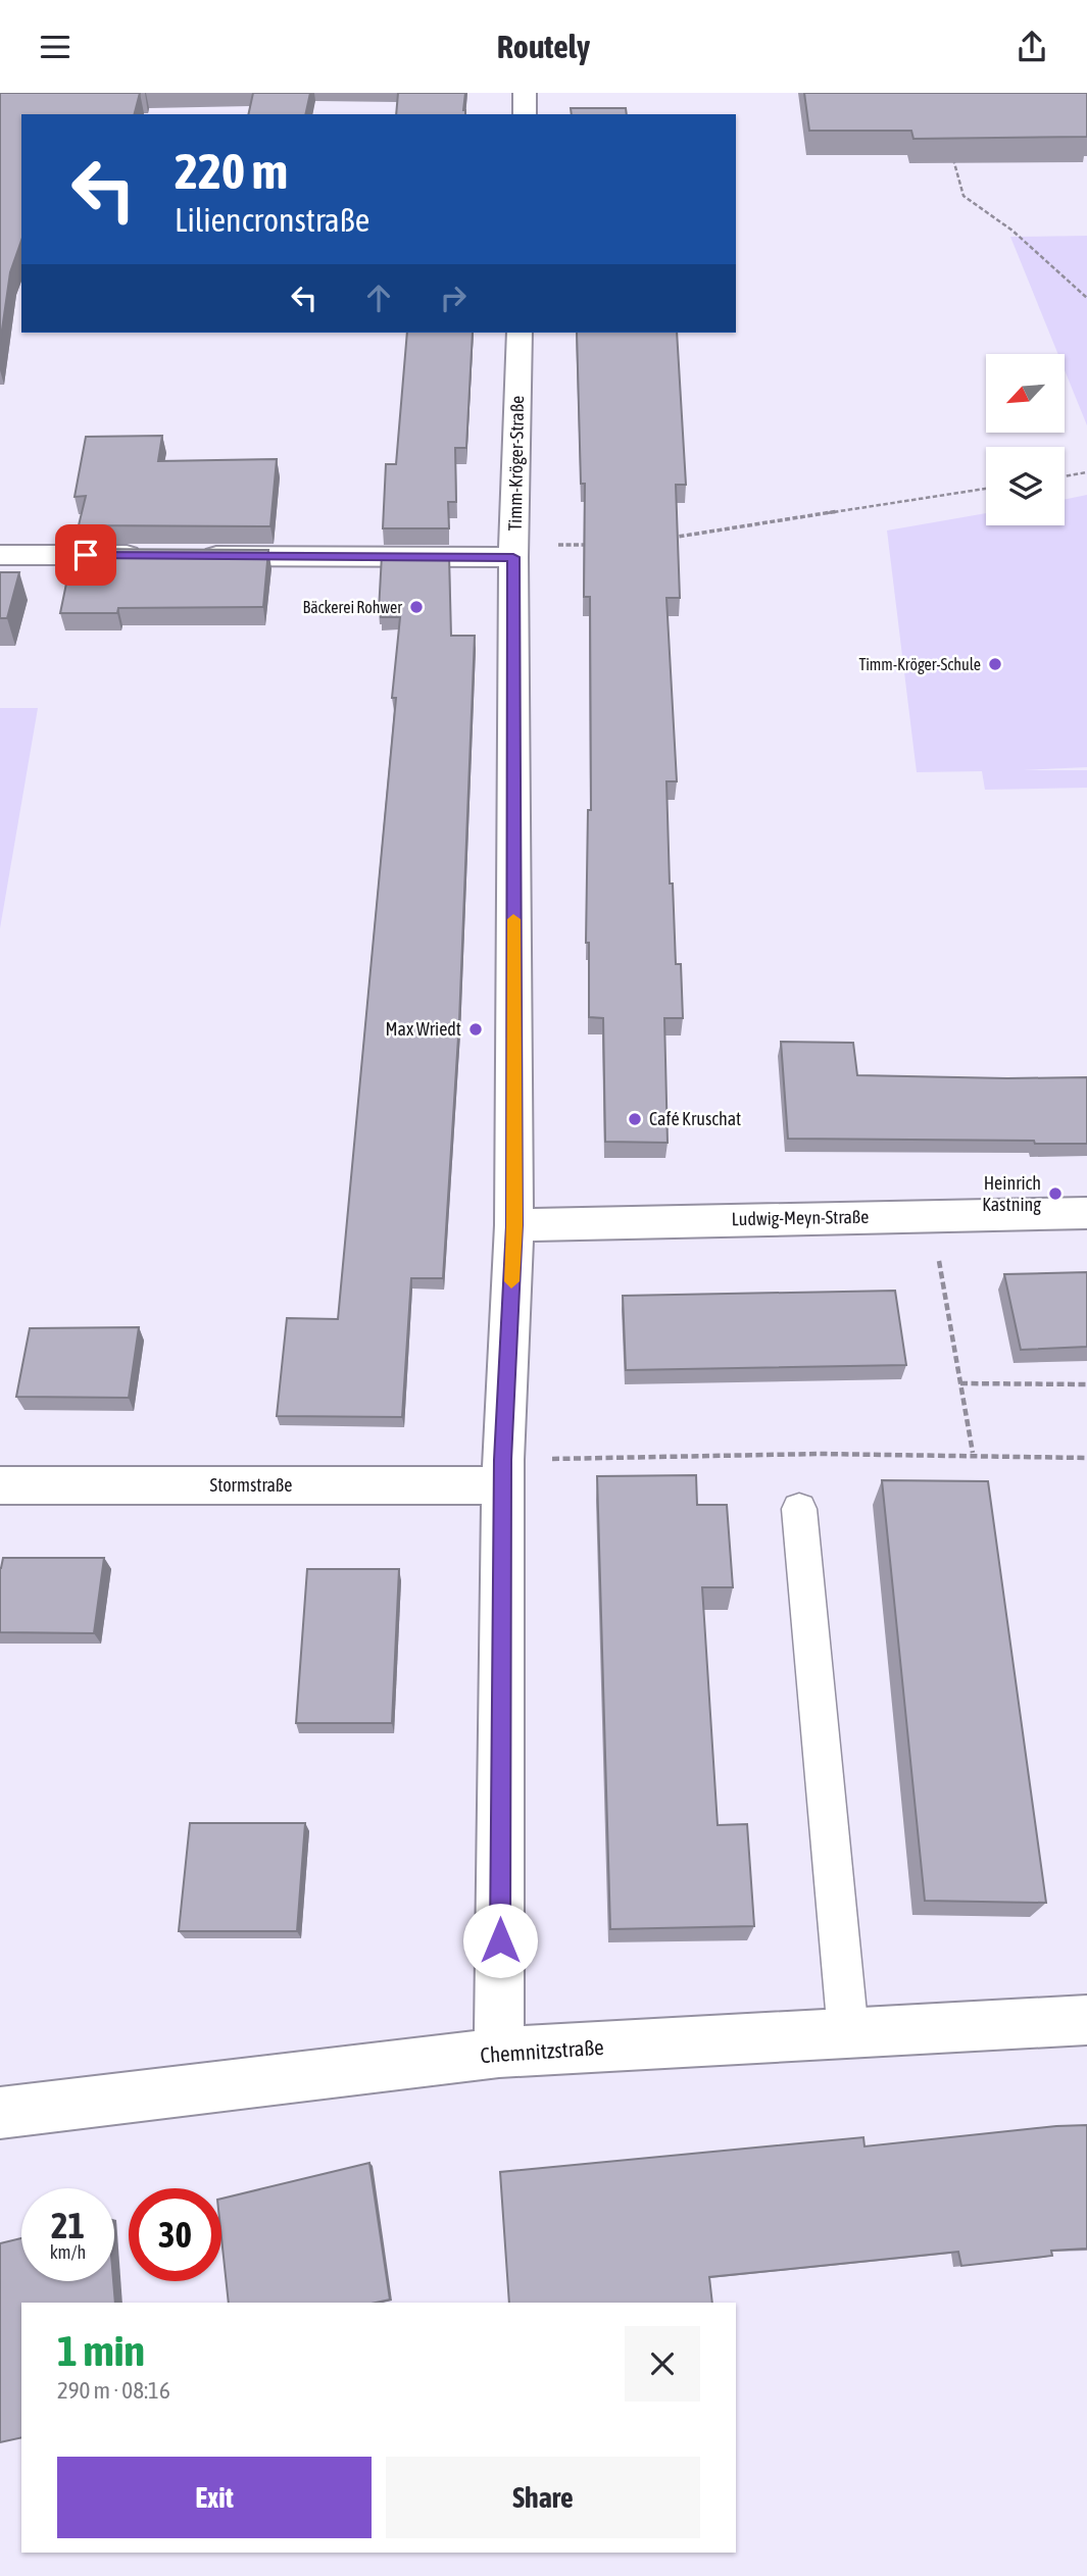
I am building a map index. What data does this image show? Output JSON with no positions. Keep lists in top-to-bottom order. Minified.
{"streets":{"street":["Timm-Kröger-Straße","Ludwig-Meyn-Straße","Stormstraße","Chemnitzstraße"]},"crossings":[["Timm-Kröger-Straße","Ludwig-Meyn-Straße"],["Timm-Kröger-Straße","Stormstraße"],["Timm-Kröger-Straße","Chemnitzstraße"]],"places":["Bäckerei Rohwer","Timm-Kröger-Schule","Max Wriedt","Café Kruschat","Heinrich Kastning"],"north":"bottom left","page":{"header":"Routely","turn":["220 m","Liliencronstraße"],"speed":"21 km/h","limit":"30","heading":["1 min","290 m · 08:16"],"buttons":["Exit","Share"]}}
